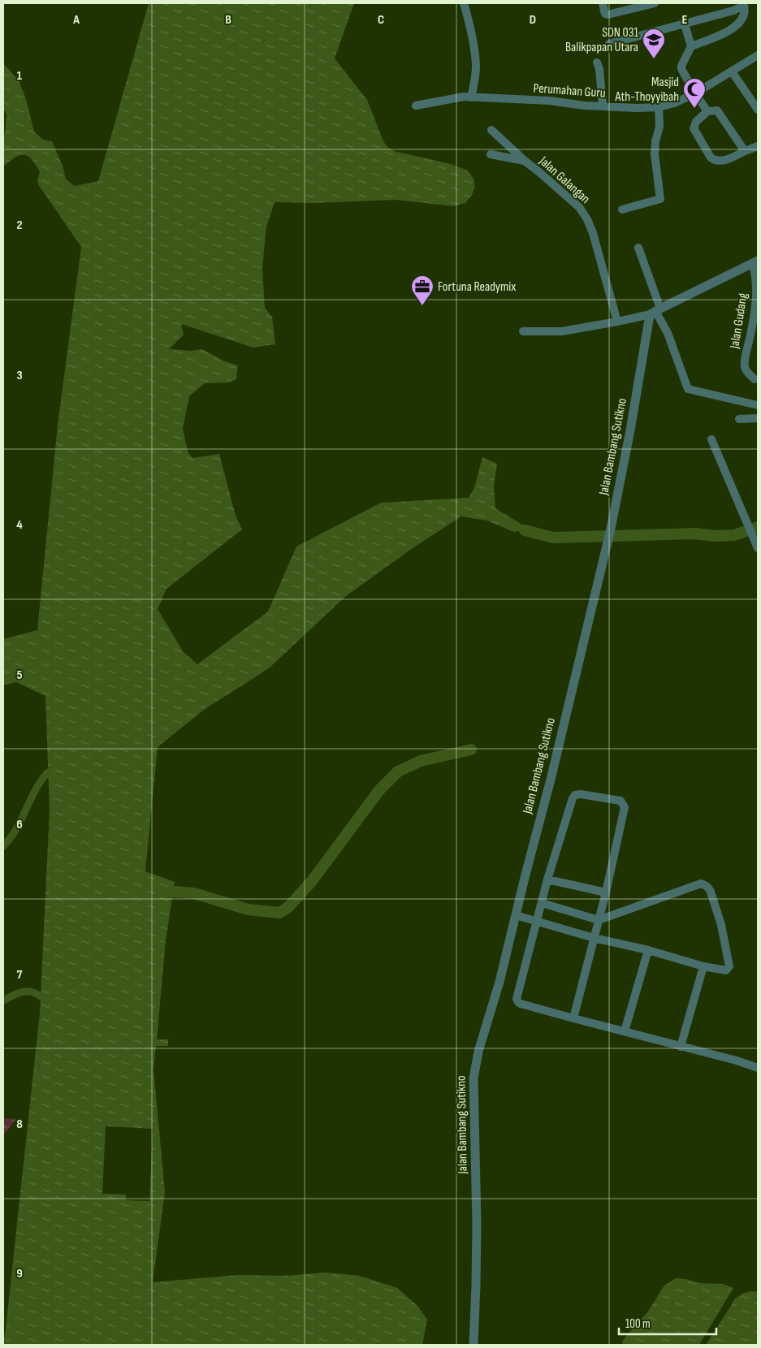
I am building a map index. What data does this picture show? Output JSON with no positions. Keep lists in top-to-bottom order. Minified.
{"streets":{"street":["Perumahan Guru","Jalan Galangan","Jalan Gudang","Jalan Bambang Sutikno"]},"places":{"school or university":["SDN 031 Balikpapan Utara"],"mosque":["Masjid Ath-Thoyyibah"],"office":["Fortuna Readymix"]},"scale_bar":"100 m","grid":{"columns":["A","B","C","D","E"],"rows":["1","2","3","4","5","6","7","8","9"]}}
